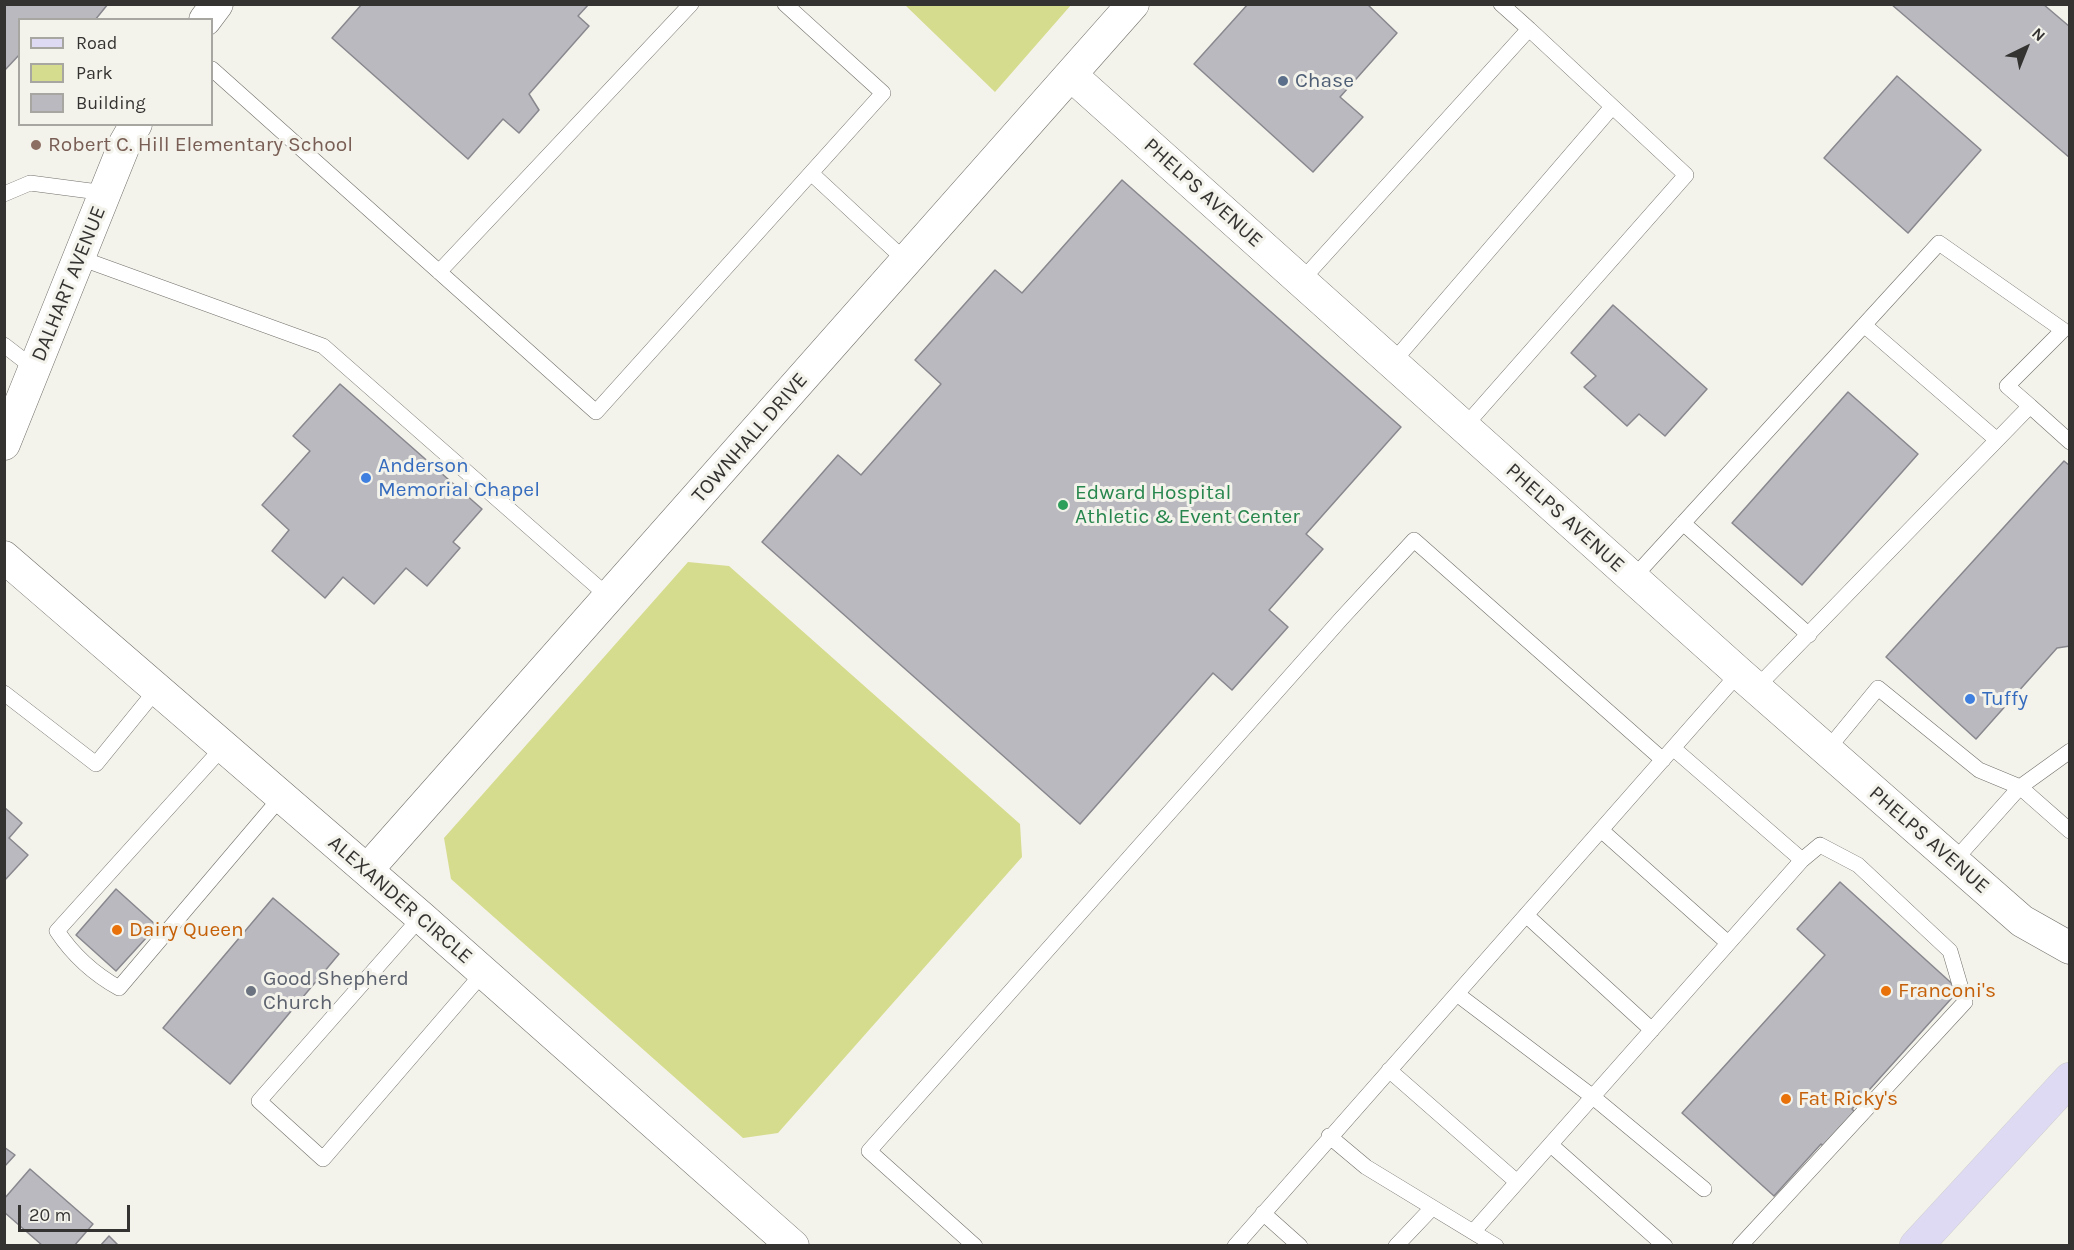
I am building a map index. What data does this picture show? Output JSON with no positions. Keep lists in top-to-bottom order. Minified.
{"streets":{"street":["PHELPS AVENUE","DALHART AVENUE","TOWNHALL DRIVE","ALEXANDER CIRCLE"]},"crossings":[["PHELPS AVENUE","TOWNHALL DRIVE"],["TOWNHALL DRIVE","ALEXANDER CIRCLE"]],"places":["Chase","Robert C. Hill Elementary School","Anderson Memorial Chapel","Edward Hospital Athletic & Event Center","Tuffy","Dairy Queen","Good Shepherd Church","Franconi's","Fat Ricky's"],"legend":["Road","Park","Building"],"scale_bar":"20 m","north":"top right"}
